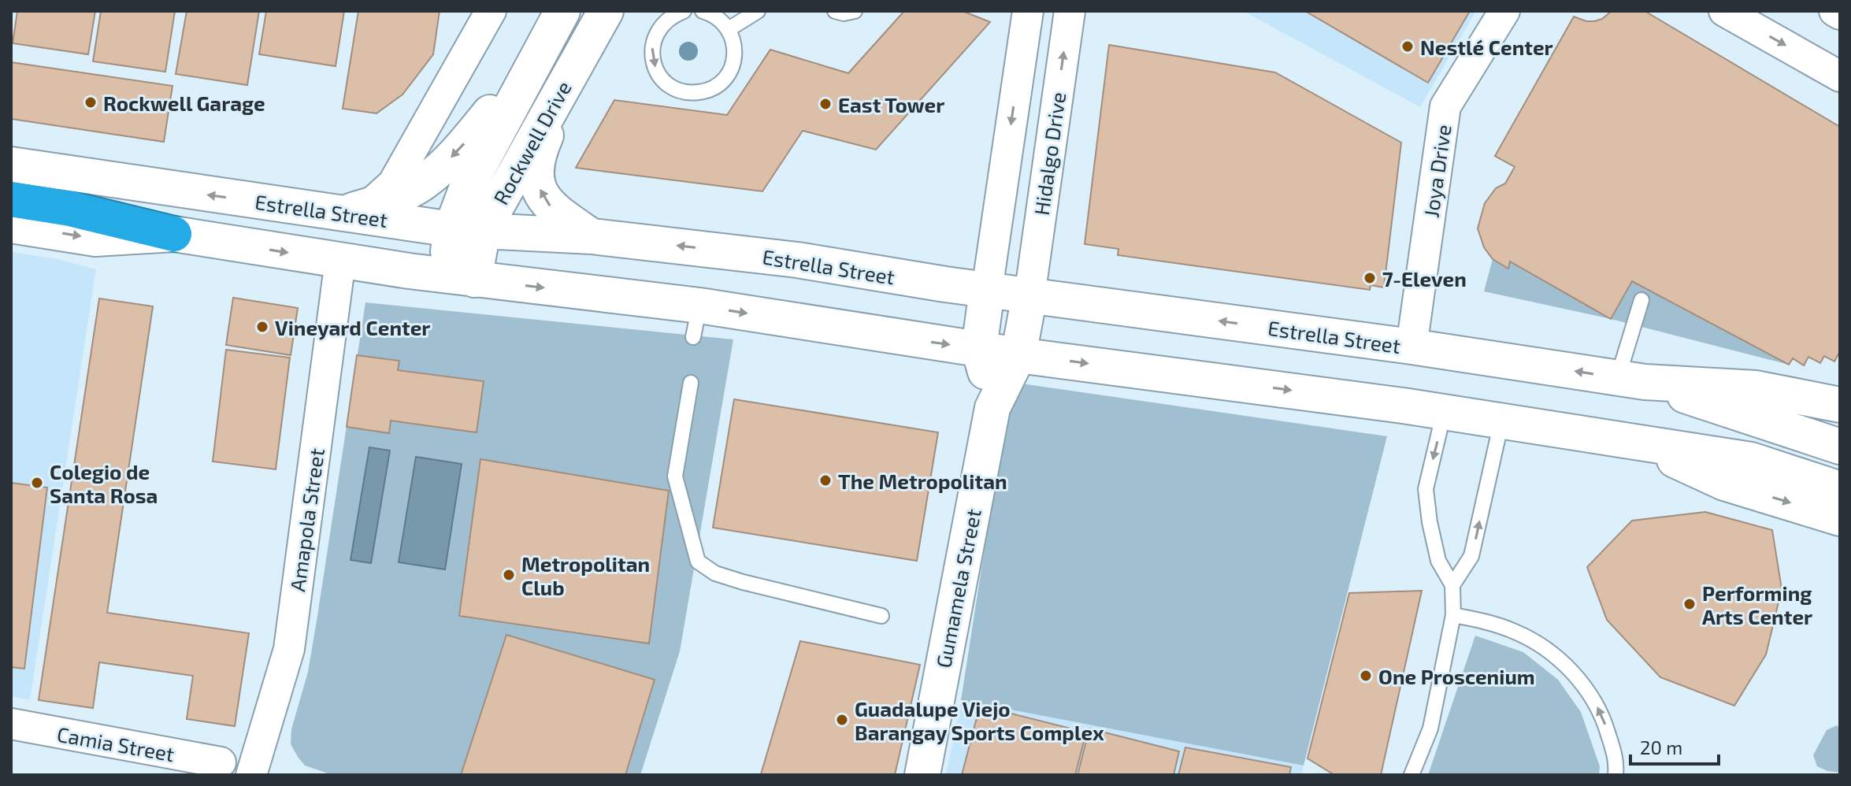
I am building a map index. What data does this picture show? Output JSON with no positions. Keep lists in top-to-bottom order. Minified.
{"streets":{"main road":["Rockwell Drive","Estrella Street","Gumamela Street"],"street":["Hidalgo Drive","Joya Drive","Amapola Street","Camia Street"]},"crossings":[["Rockwell Drive","Estrella Street"],["Hidalgo Drive","Estrella Street"],["Hidalgo Drive","Gumamela Street"],["Joya Drive","Estrella Street"],["Estrella Street","Gumamela Street"]],"places":["Nestlé Center","Rockwell Garage","East Tower","7-Eleven","Vineyard Center","The Metropolitan","Colegio de Santa Rosa","Metropolitan Club","Performing Arts Center","One Proscenium","Guadalupe Viejo Barangay Sports Complex"],"scale_bar":"20 m"}
